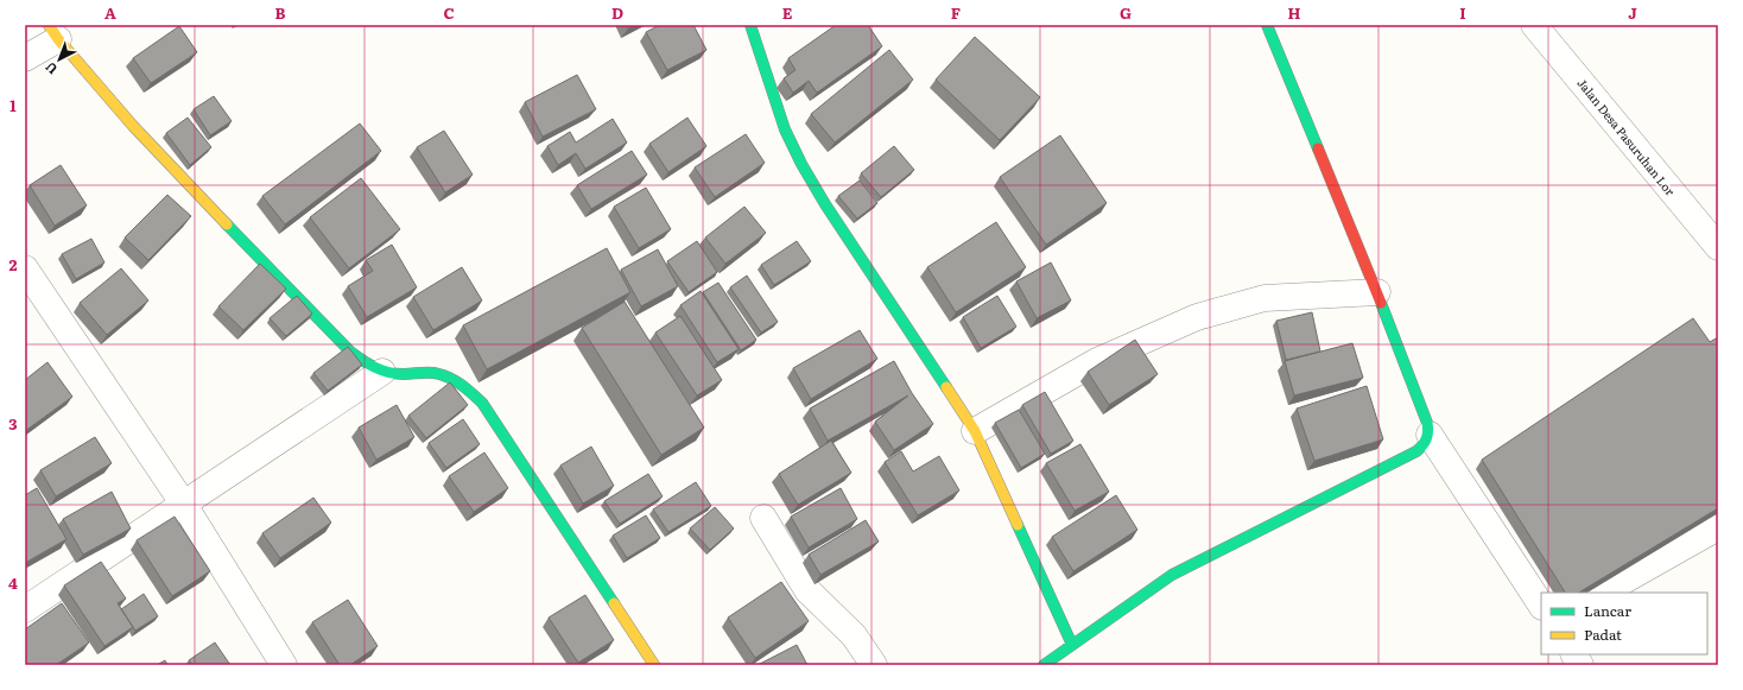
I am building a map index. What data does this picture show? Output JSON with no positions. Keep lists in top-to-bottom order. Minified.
{"streets":{"street":["Jalan Desa Pasuruhan Lor"]},"legend":["Lancar","Padat"],"north":"bottom left","grid":{"columns":["A","B","C","D","E","F","G","H","I","J"],"rows":["1","2","3","4"]}}
